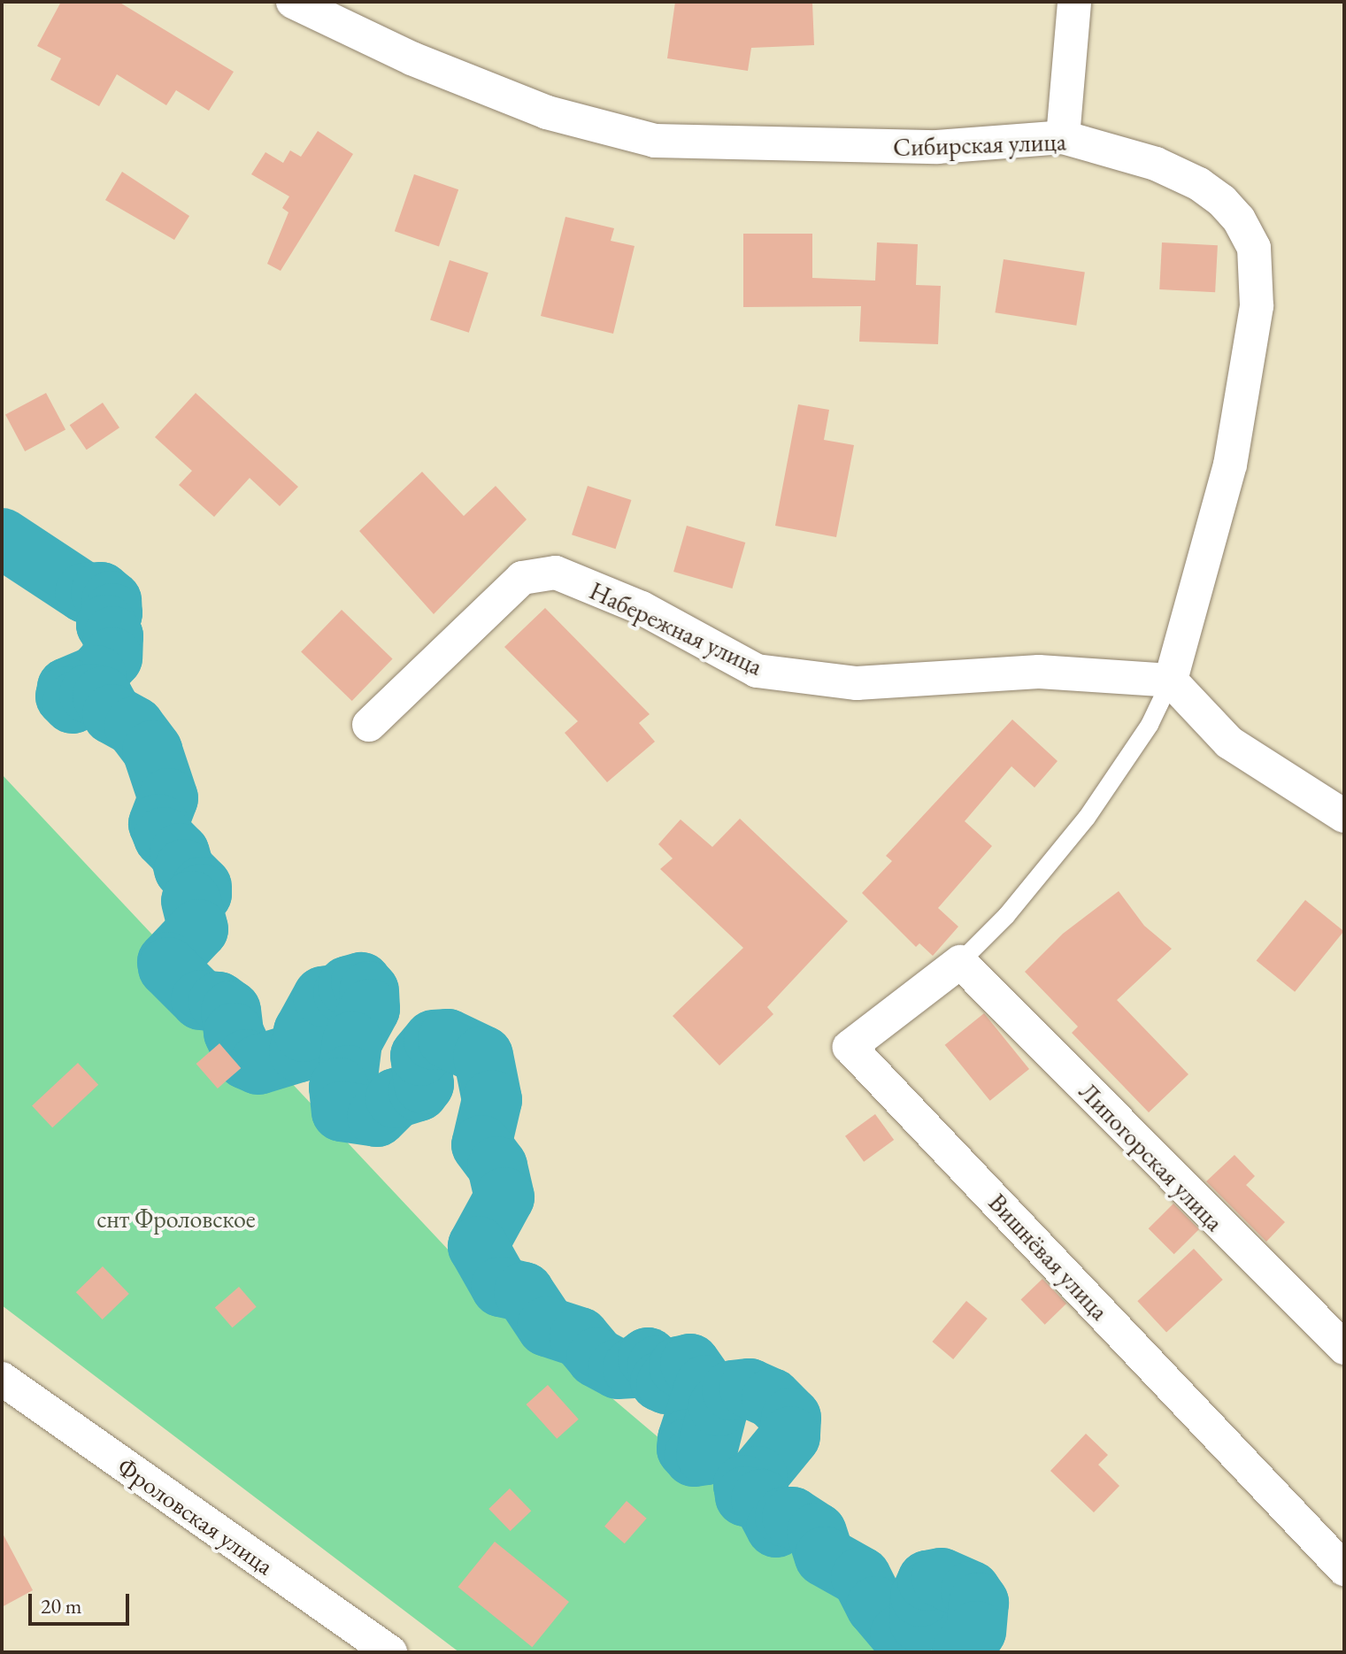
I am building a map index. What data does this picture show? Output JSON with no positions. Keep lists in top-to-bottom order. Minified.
{"streets":{"street":["Сибирская улица","Набережная улица","Липогорская улица","Вишнёвая улица","Фроловская улица"]},"crossings":[["Сибирская улица","Набережная улица"],["Липогорская улица","Вишнёвая улица"]],"parks":["снт Фроловское"],"scale_bar":"20 m"}
